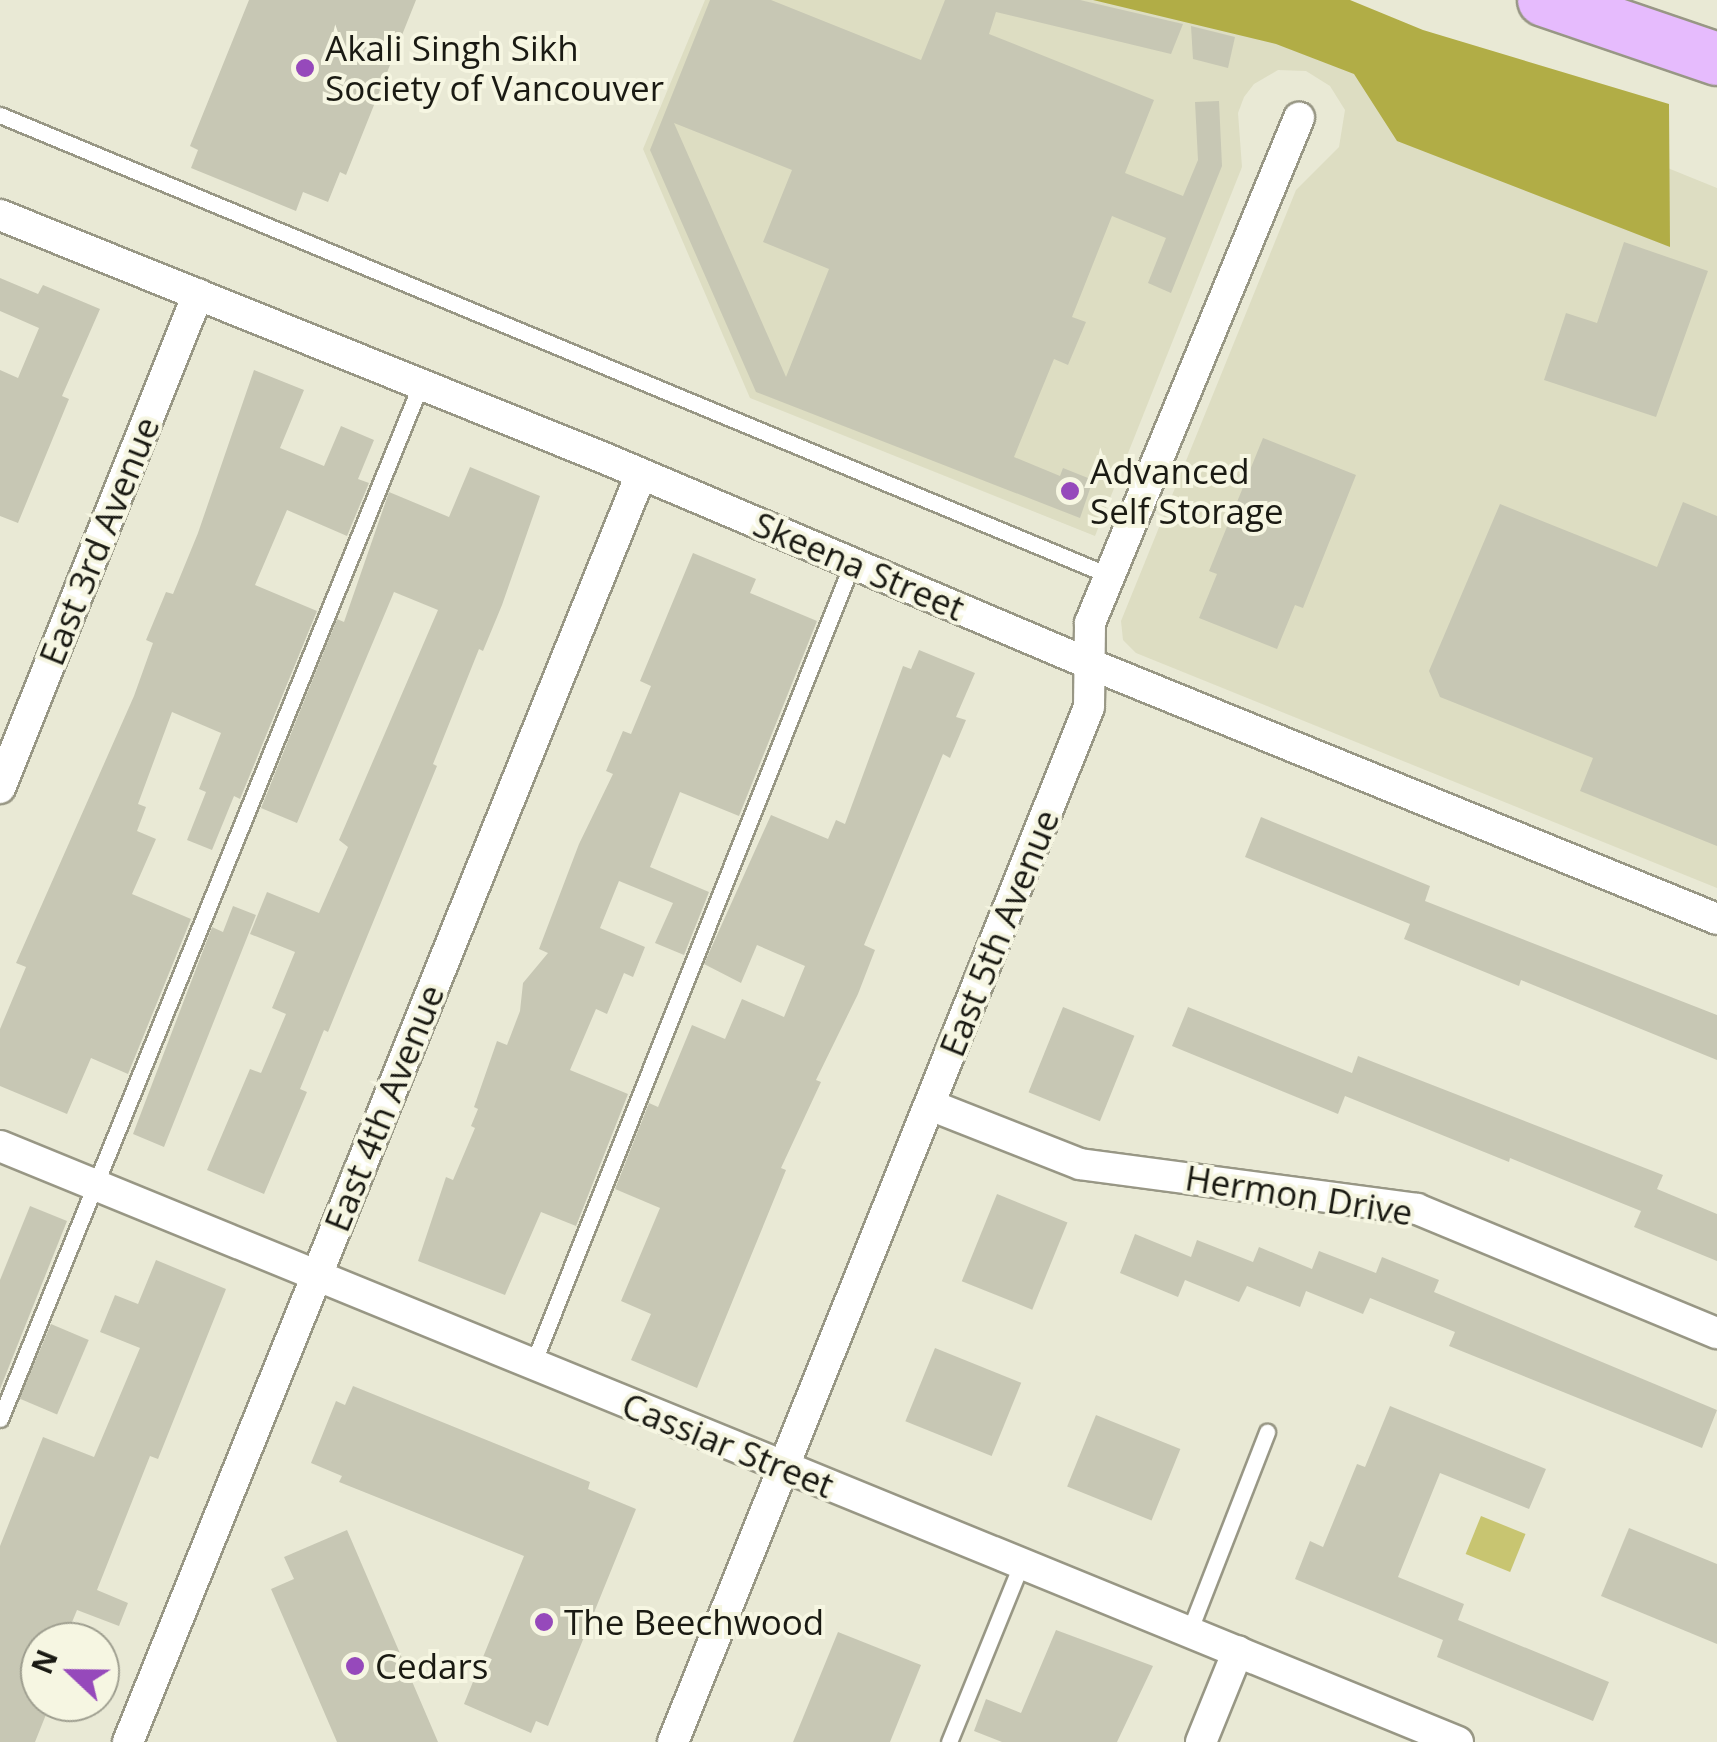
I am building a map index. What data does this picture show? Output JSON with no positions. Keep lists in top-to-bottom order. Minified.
{"streets":{"street":["East 3rd Avenue","Skeena Street","East 5th Avenue","East 4th Avenue","Hermon Drive","Cassiar Street"]},"crossings":[["East 3rd Avenue","Skeena Street"],["Skeena Street","East 5th Avenue"],["Skeena Street","East 4th Avenue"],["East 5th Avenue","Hermon Drive"],["East 5th Avenue","Cassiar Street"],["East 4th Avenue","Cassiar Street"]],"places":["Akali Singh Sikh Society of Vancouver","Advanced Self Storage","The Beechwood","Cedars"],"north":"left"}
